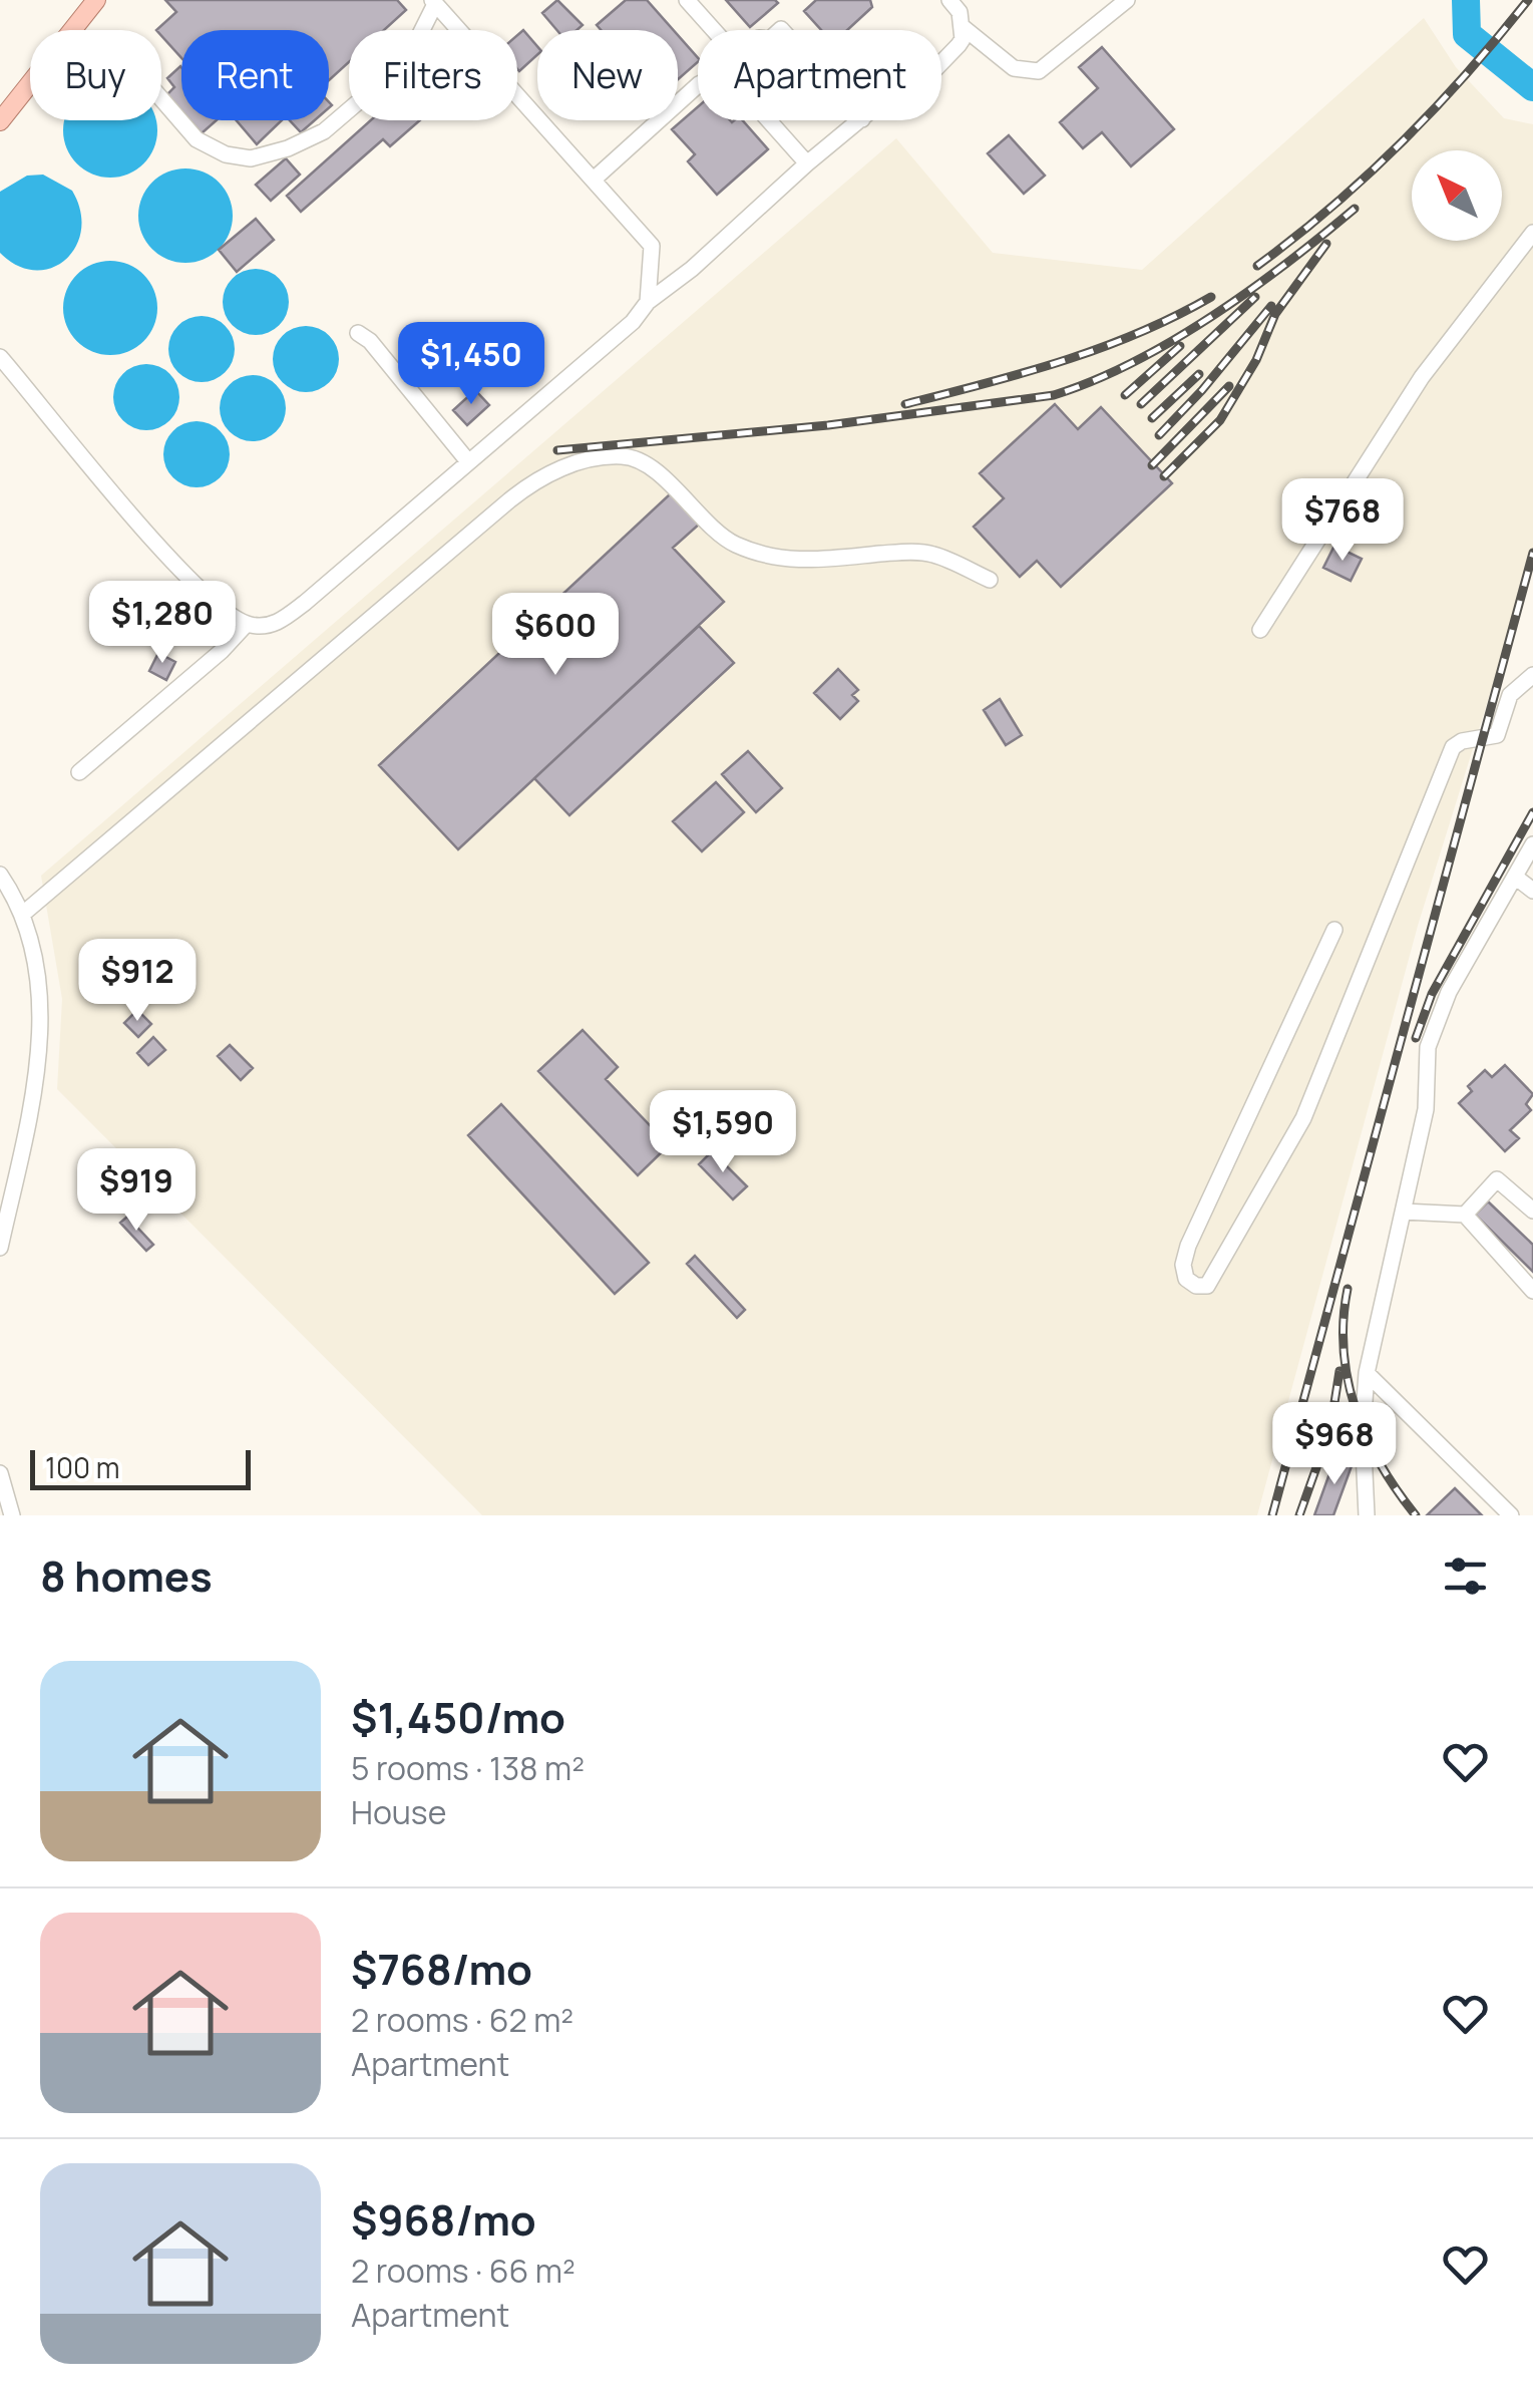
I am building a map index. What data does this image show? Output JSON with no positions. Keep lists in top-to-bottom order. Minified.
{"scale_bar":"100 m","north":"top left","page":{"chip":["Buy","Rent","Filters","New","Apartment"],"price":["$1,450","$768","$1,280","$600","$912","$1,590","$919","$968"],"scale":"100 m","heading":"8 homes","list":[{"name":"$1,450/mo","note":"5 rooms · 138 m² · House"},{"name":"$768/mo","note":"2 rooms · 62 m² · Apartment"},{"name":"$968/mo","note":"2 rooms · 66 m² · Apartment"}]}}
